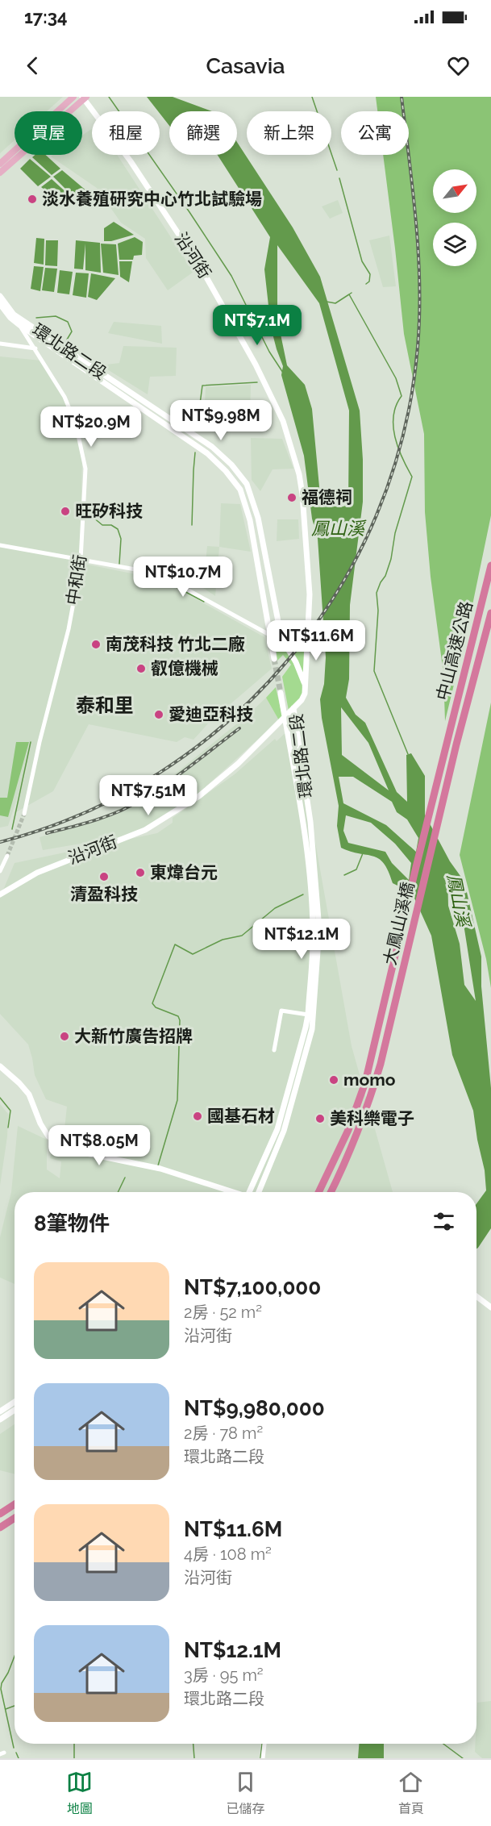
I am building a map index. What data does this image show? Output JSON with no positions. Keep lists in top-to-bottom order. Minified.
{"streets":{"highway":["中山高速公路","大鳳山溪橋"],"street":["沿河街","環北路二段","中和街"]},"crossings":[["沿河街","環北路二段"],["環北路二段","中和街"],["中山高速公路","大鳳山溪橋"]],"districts":["泰和里"],"water":["鳳山溪"],"places":["淡水養殖研究中心竹北試驗場","福德祠","旺矽科技","南茂科技 竹北二廠","叡億機械","愛迪亞科技","東煒台元","清盈科技","大新竹廣告招牌","momo","國基石材","美科樂電子"],"north":"top right","page":{"status":"17:34","header":"Casavia","chip":["買屋","租屋","篩選","新上架","公寓"],"price":["NT$7.1M","NT$9.98M","NT$20.9M","NT$10.7M","NT$11.6M","NT$7.51M","NT$12.1M","NT$8.05M"],"heading":"8筆物件","list":[{"name":"NT$7,100,000","note":"2房 · 52 m² · 沿河街"},{"name":"NT$9,980,000","note":"2房 · 78 m² · 環北路二段"},{"name":"NT$11.6M","note":"4房 · 108 m² · 沿河街"},{"name":"NT$12.1M","note":"3房 · 95 m² · 環北路二段"}],"tabs":["地圖","已儲存","首頁"]}}
